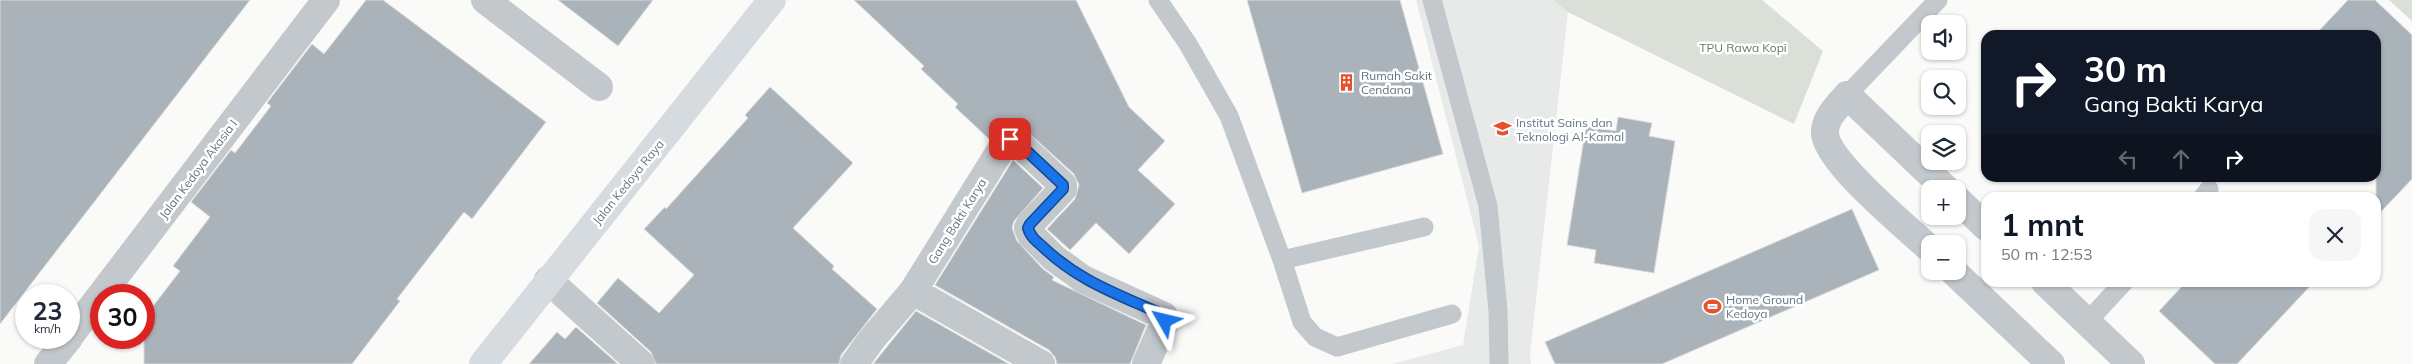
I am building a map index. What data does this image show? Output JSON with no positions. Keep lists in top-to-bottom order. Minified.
{"streets":{"street":["Jalan Kedoya Akasia I","Jalan Kedoya Raya","Gang Bakti Karya"]},"parks":["TPU Rawa Kopi"],"places":{"building":["Rumah Sakit Cendana"],"school or university":["Institut Sains dan Teknologi Al-Kamal"],"sports":["Home Ground Kedoya"]},"page":{"map_buttons":["+","−"],"turn":["30 m","Gang Bakti Karya"],"heading":["1 mnt","50 m · 12:53"],"speed":"23 km/h","limit":"30"}}
